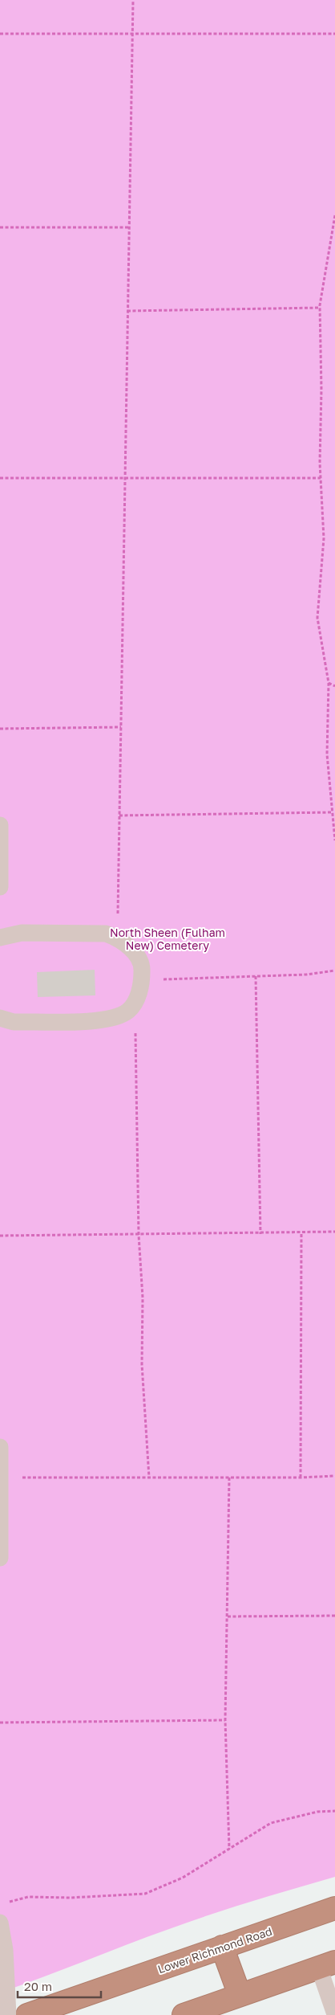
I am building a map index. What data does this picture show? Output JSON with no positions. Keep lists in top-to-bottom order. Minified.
{"streets":{"highway":["Lower Richmond Road"]},"parks":["North Sheen (Fulham New) Cemetery"],"scale_bar":"20 m"}
